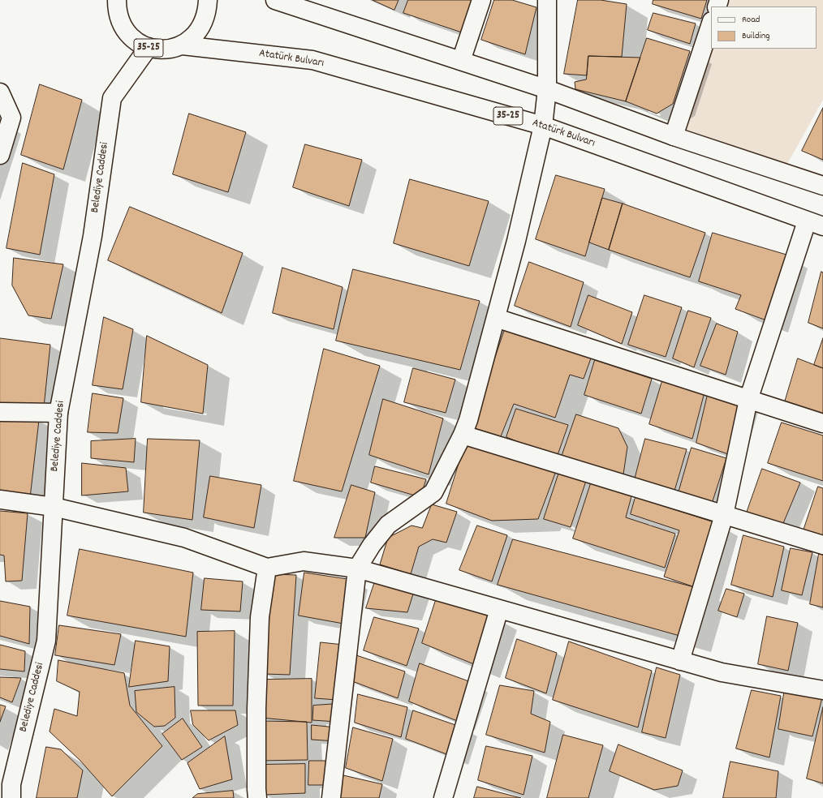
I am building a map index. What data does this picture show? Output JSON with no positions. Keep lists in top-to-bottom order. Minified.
{"streets":{"street":["35-25","Atatürk Bulvarı","Belediye Caddesi"]},"crossings":[["35-25","Atatürk Bulvarı"],["35-25","Belediye Caddesi"]],"legend":["Road","Building"]}
